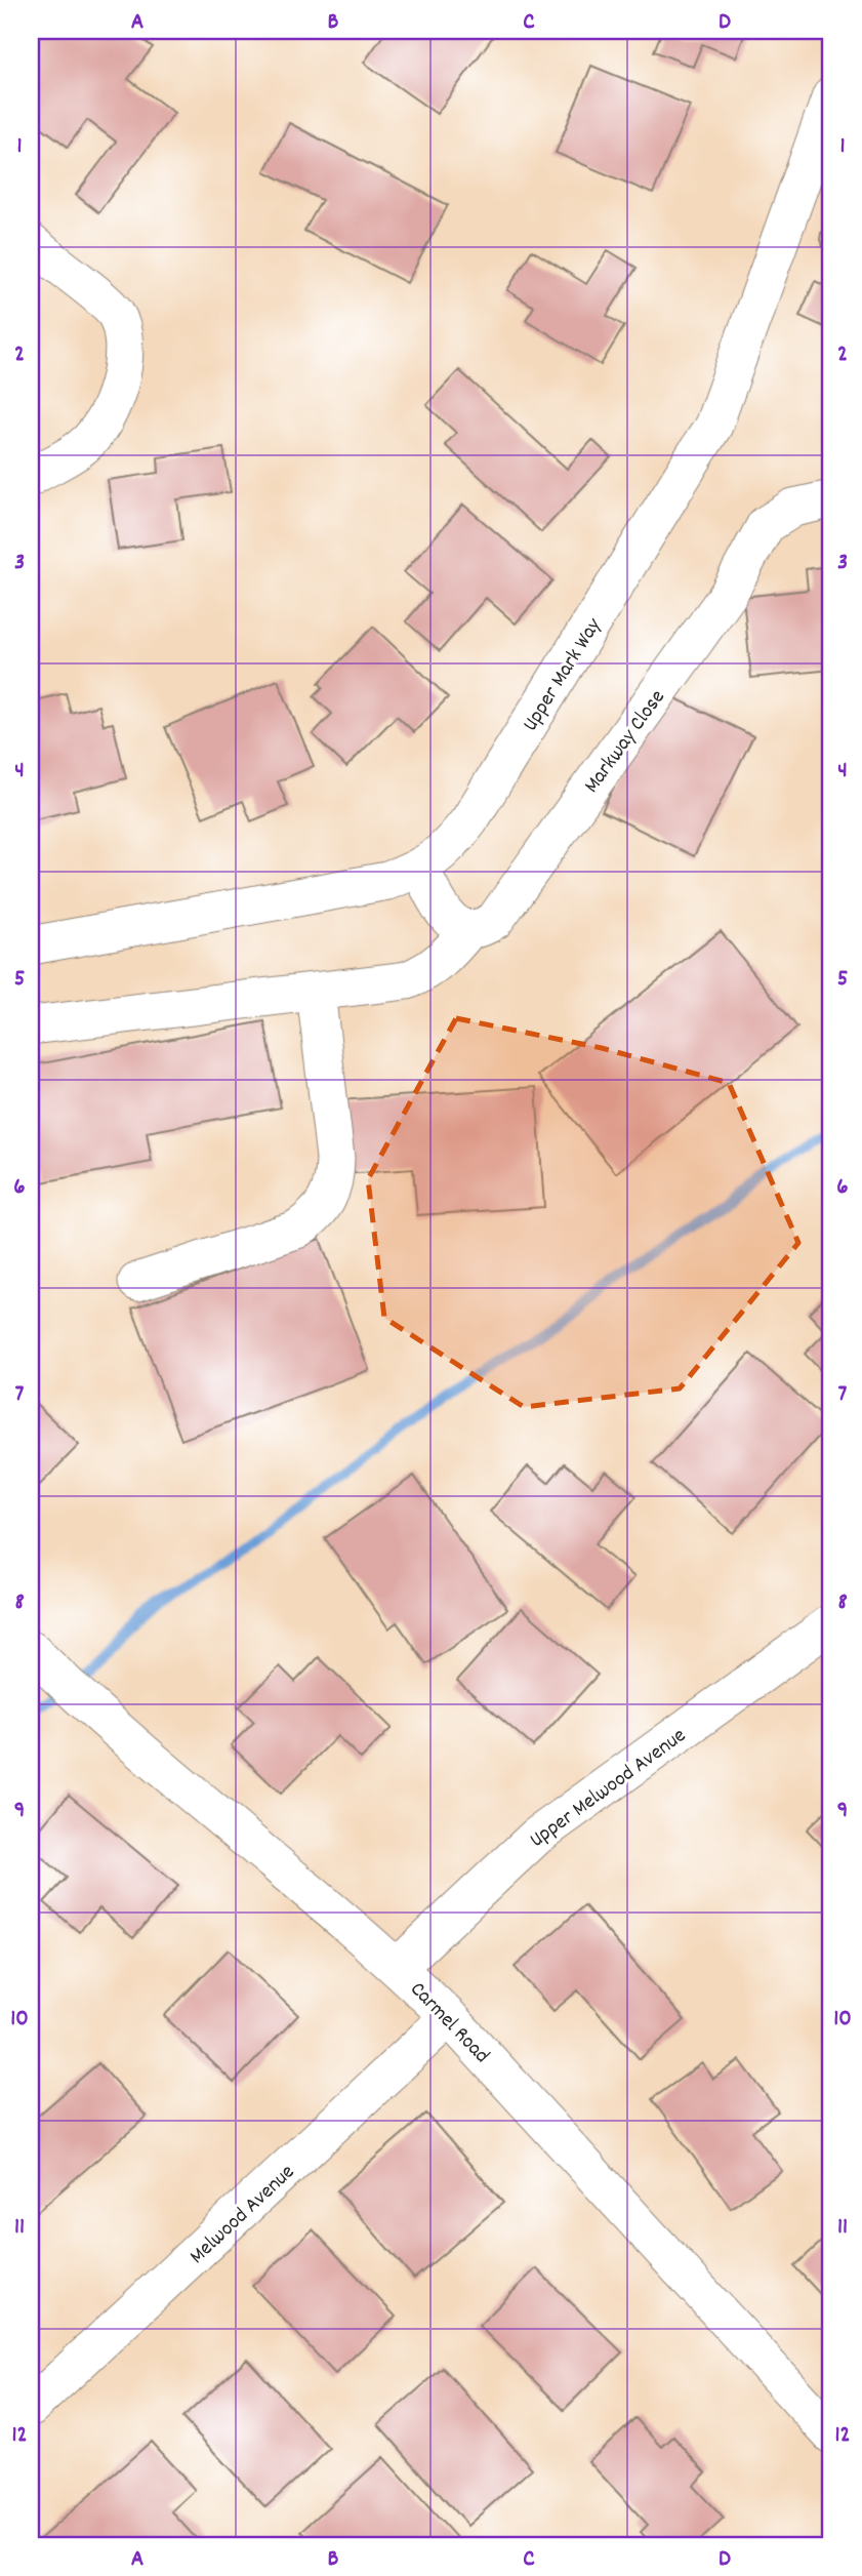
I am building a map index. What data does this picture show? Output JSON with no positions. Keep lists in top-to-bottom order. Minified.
{"streets":{"street":["Upper Mark Way","Markway Close","Upper Melwood Avenue","Carmel Road","Melwood Avenue"]},"crossings":[["Upper Melwood Avenue","Carmel Road"],["Carmel Road","Melwood Avenue"]],"grid":{"columns":["A","B","C","D"],"rows":["1","2","3","4","5","6","7","8","9","10","11","12"]}}
